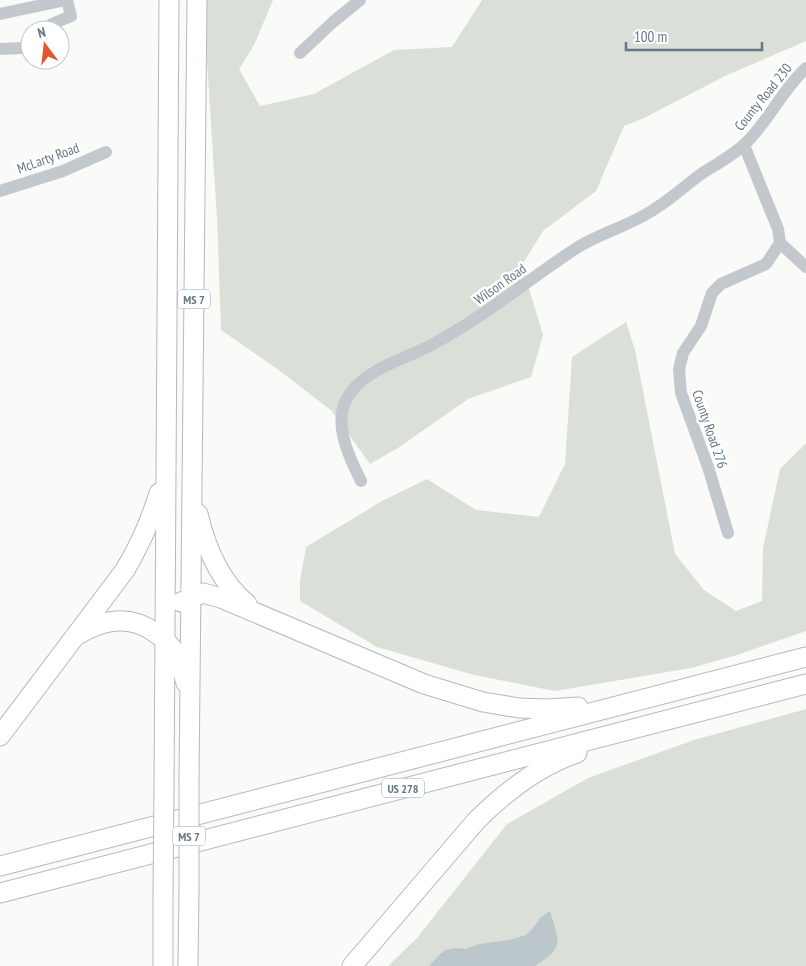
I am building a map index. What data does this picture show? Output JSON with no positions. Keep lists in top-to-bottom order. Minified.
{"streets":{"highway":["MS 7","US 278"],"street":["County Road 230","McLarty Road","Wilson Road","County Road 276"]},"crossings":[["County Road 230","Wilson Road"]],"scale_bar":"100 m","north":"top"}
